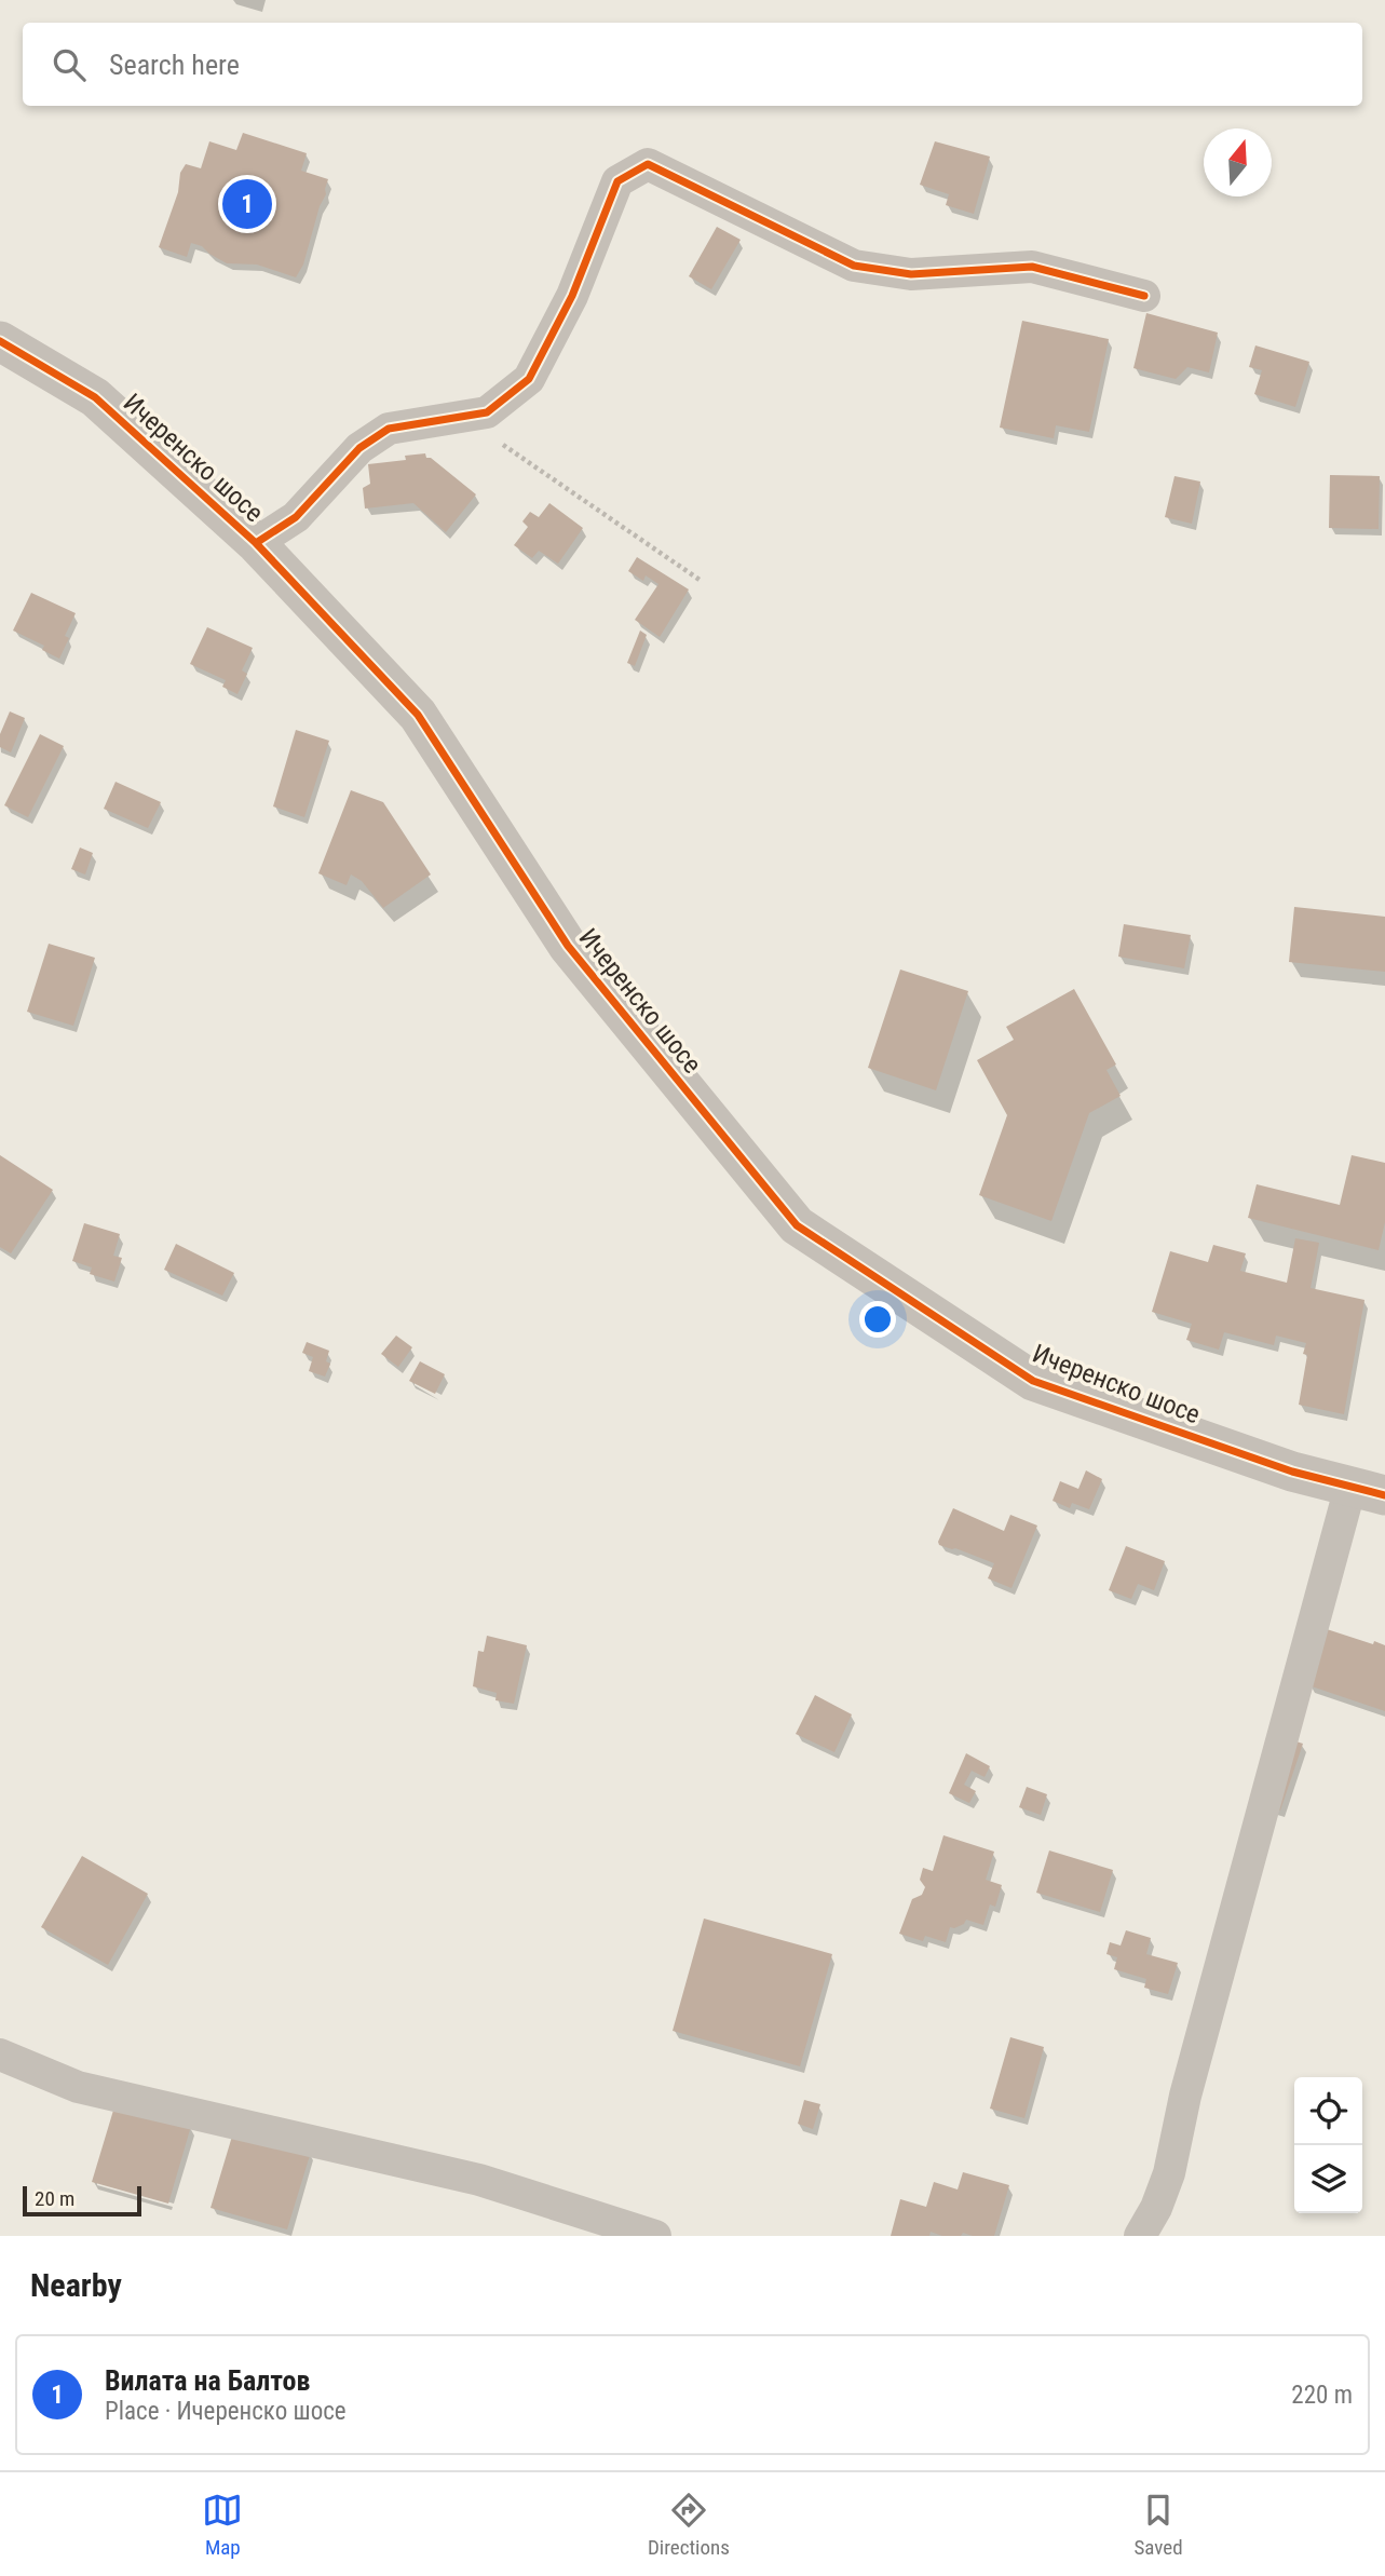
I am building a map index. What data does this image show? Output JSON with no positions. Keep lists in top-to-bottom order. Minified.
{"streets":{"street":["Ичеренско шосе"]},"scale_bar":"20 m","north":"top","page":{"search":"Search here","pins":"1","scale":"20 m","heading":"Nearby","list":[{"mark":"1","name":"Вилата на Балтов","note":"Place · Ичеренско шосе","value":"220 m"}],"nav":["Map","Directions","Saved"]}}
